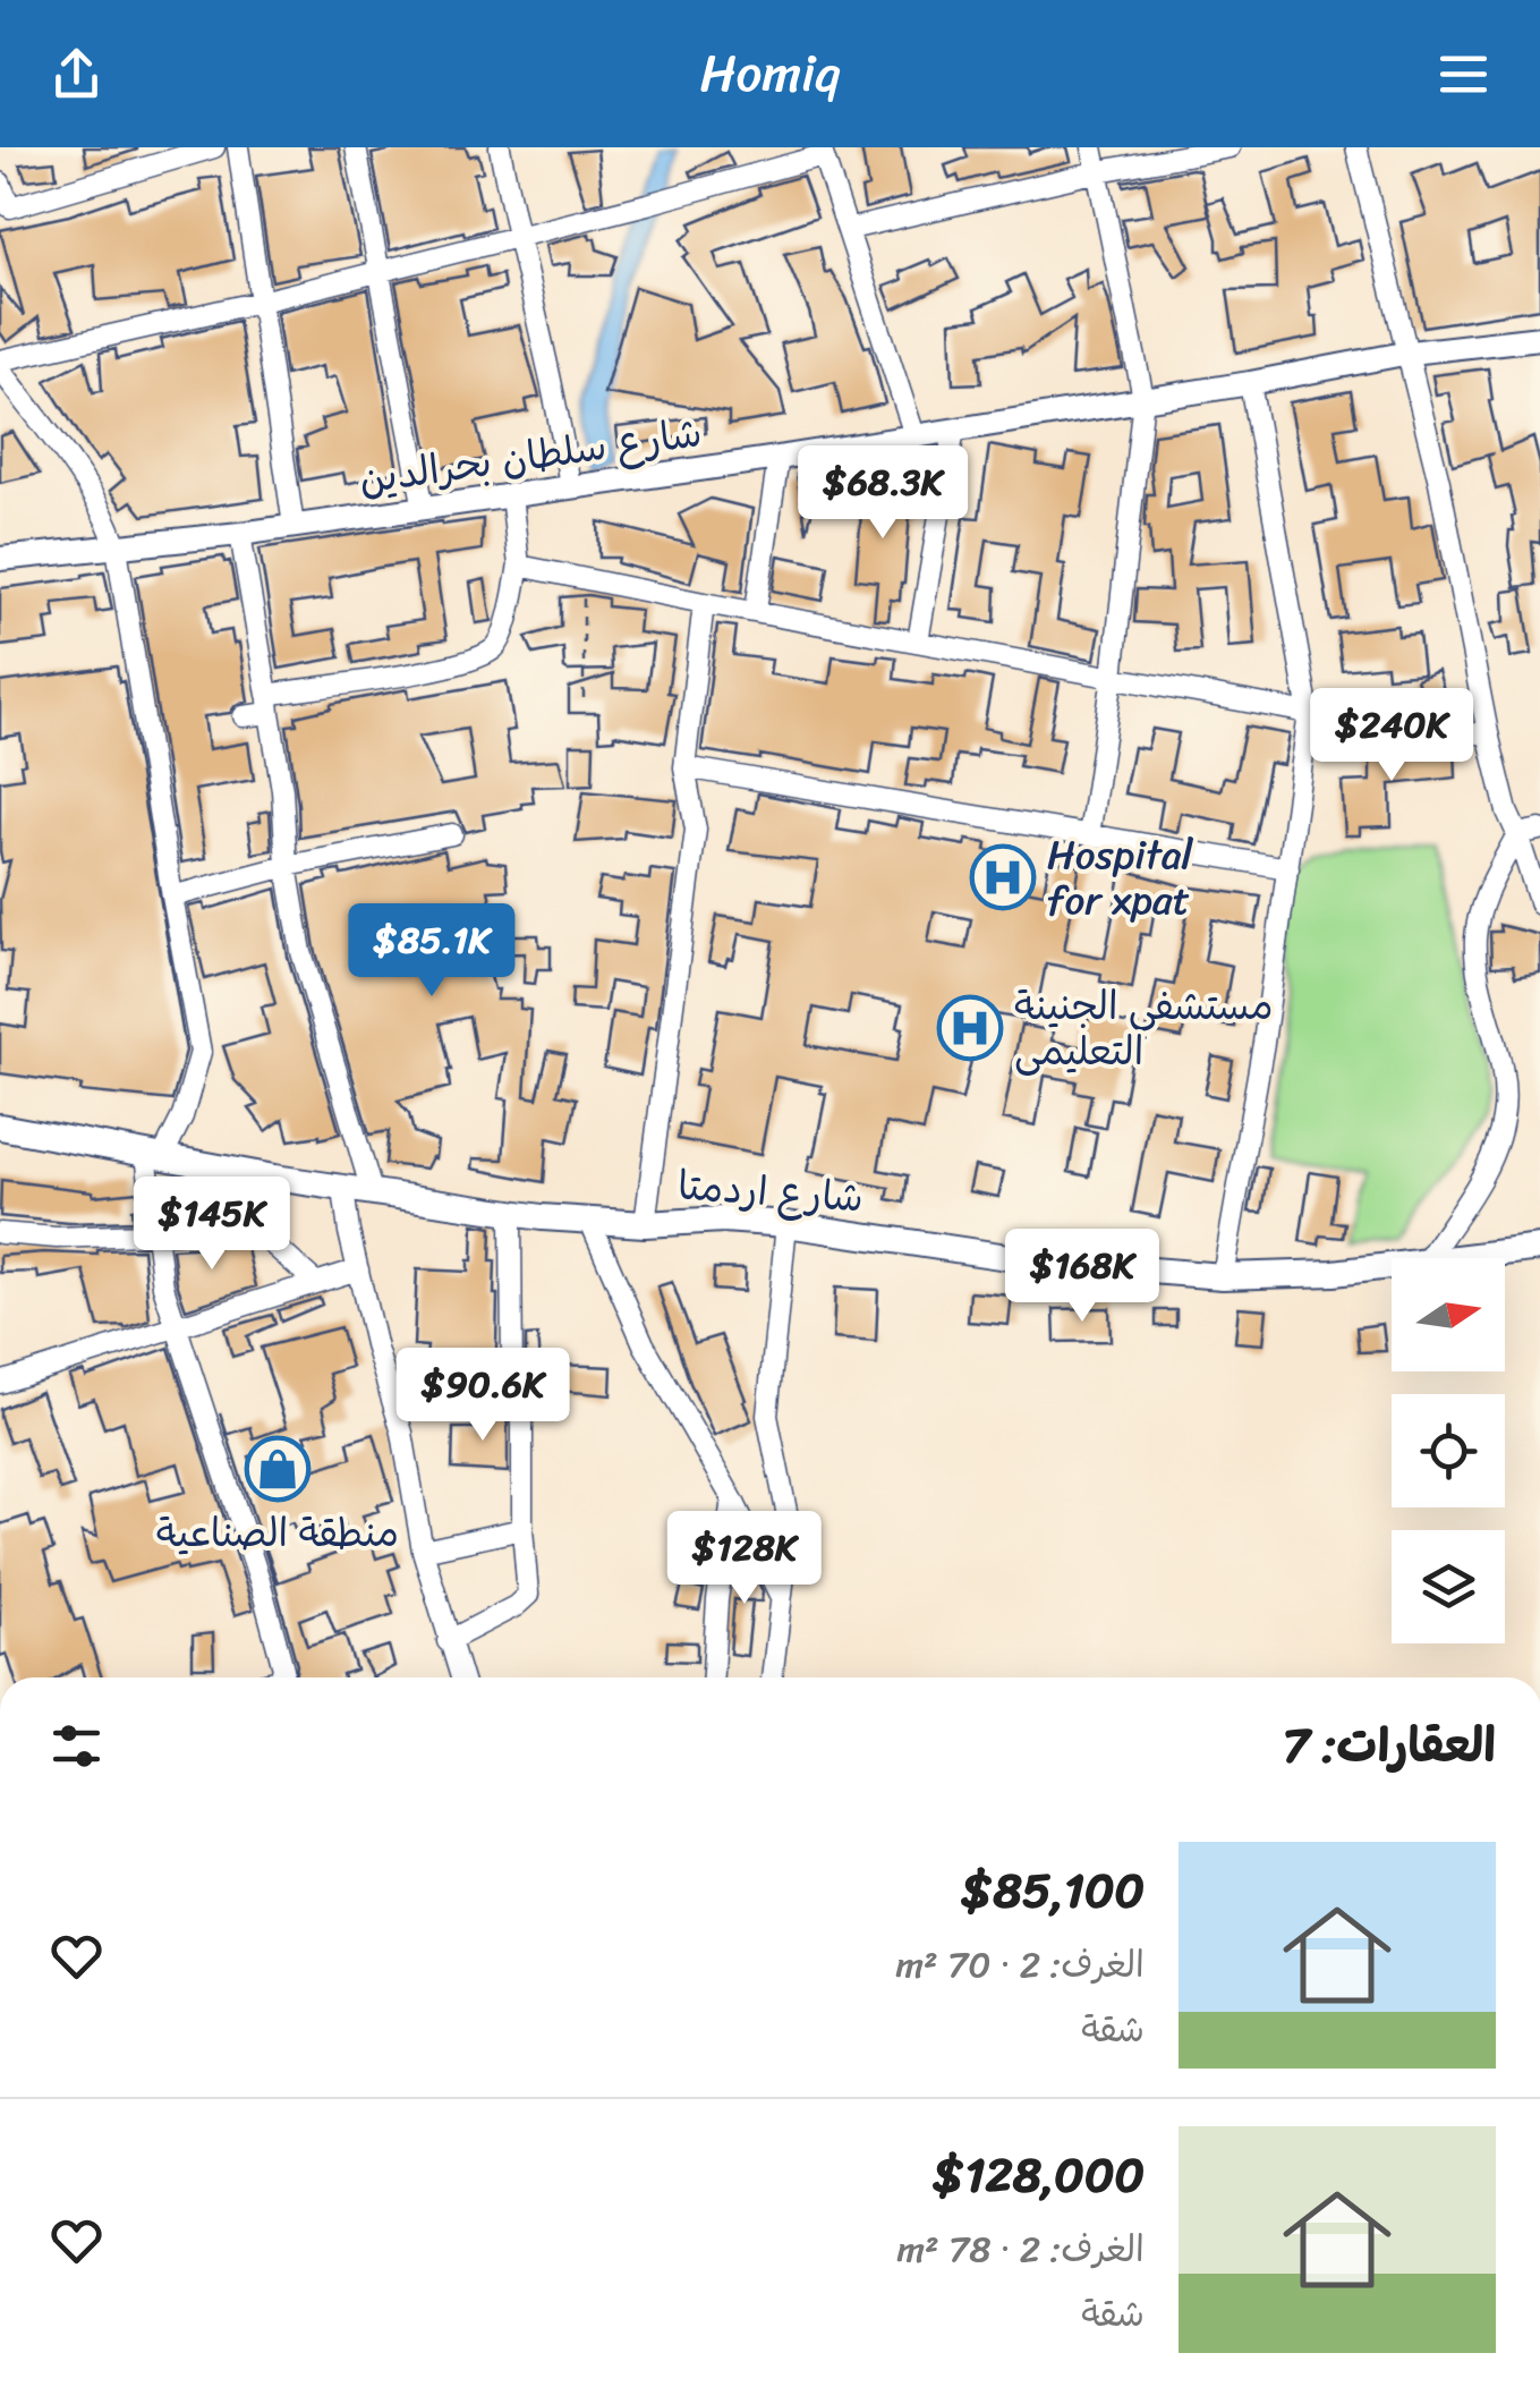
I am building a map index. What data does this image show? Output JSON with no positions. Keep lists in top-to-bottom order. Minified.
{"streets":{"main road":["شارع اردمتا"],"street":["شارع سلطان بحرالدين"]},"places":{"hospital":["Hospital for xpat","مستشفي الجنينة التعليمى"],"shop":["منطقة الصناعية"]},"north":"right","page":{"header":"Homiq","price":["$68.3K","$240K","$85.1K","$145K","$168K","$90.6K","$128K"],"heading":"العقارات: 7","list":[{"name":"$85,100","note":"الغرف: 2 · 70 m² · شقة"},{"name":"$128,000","note":"الغرف: 2 · 78 m² · شقة"}]}}
